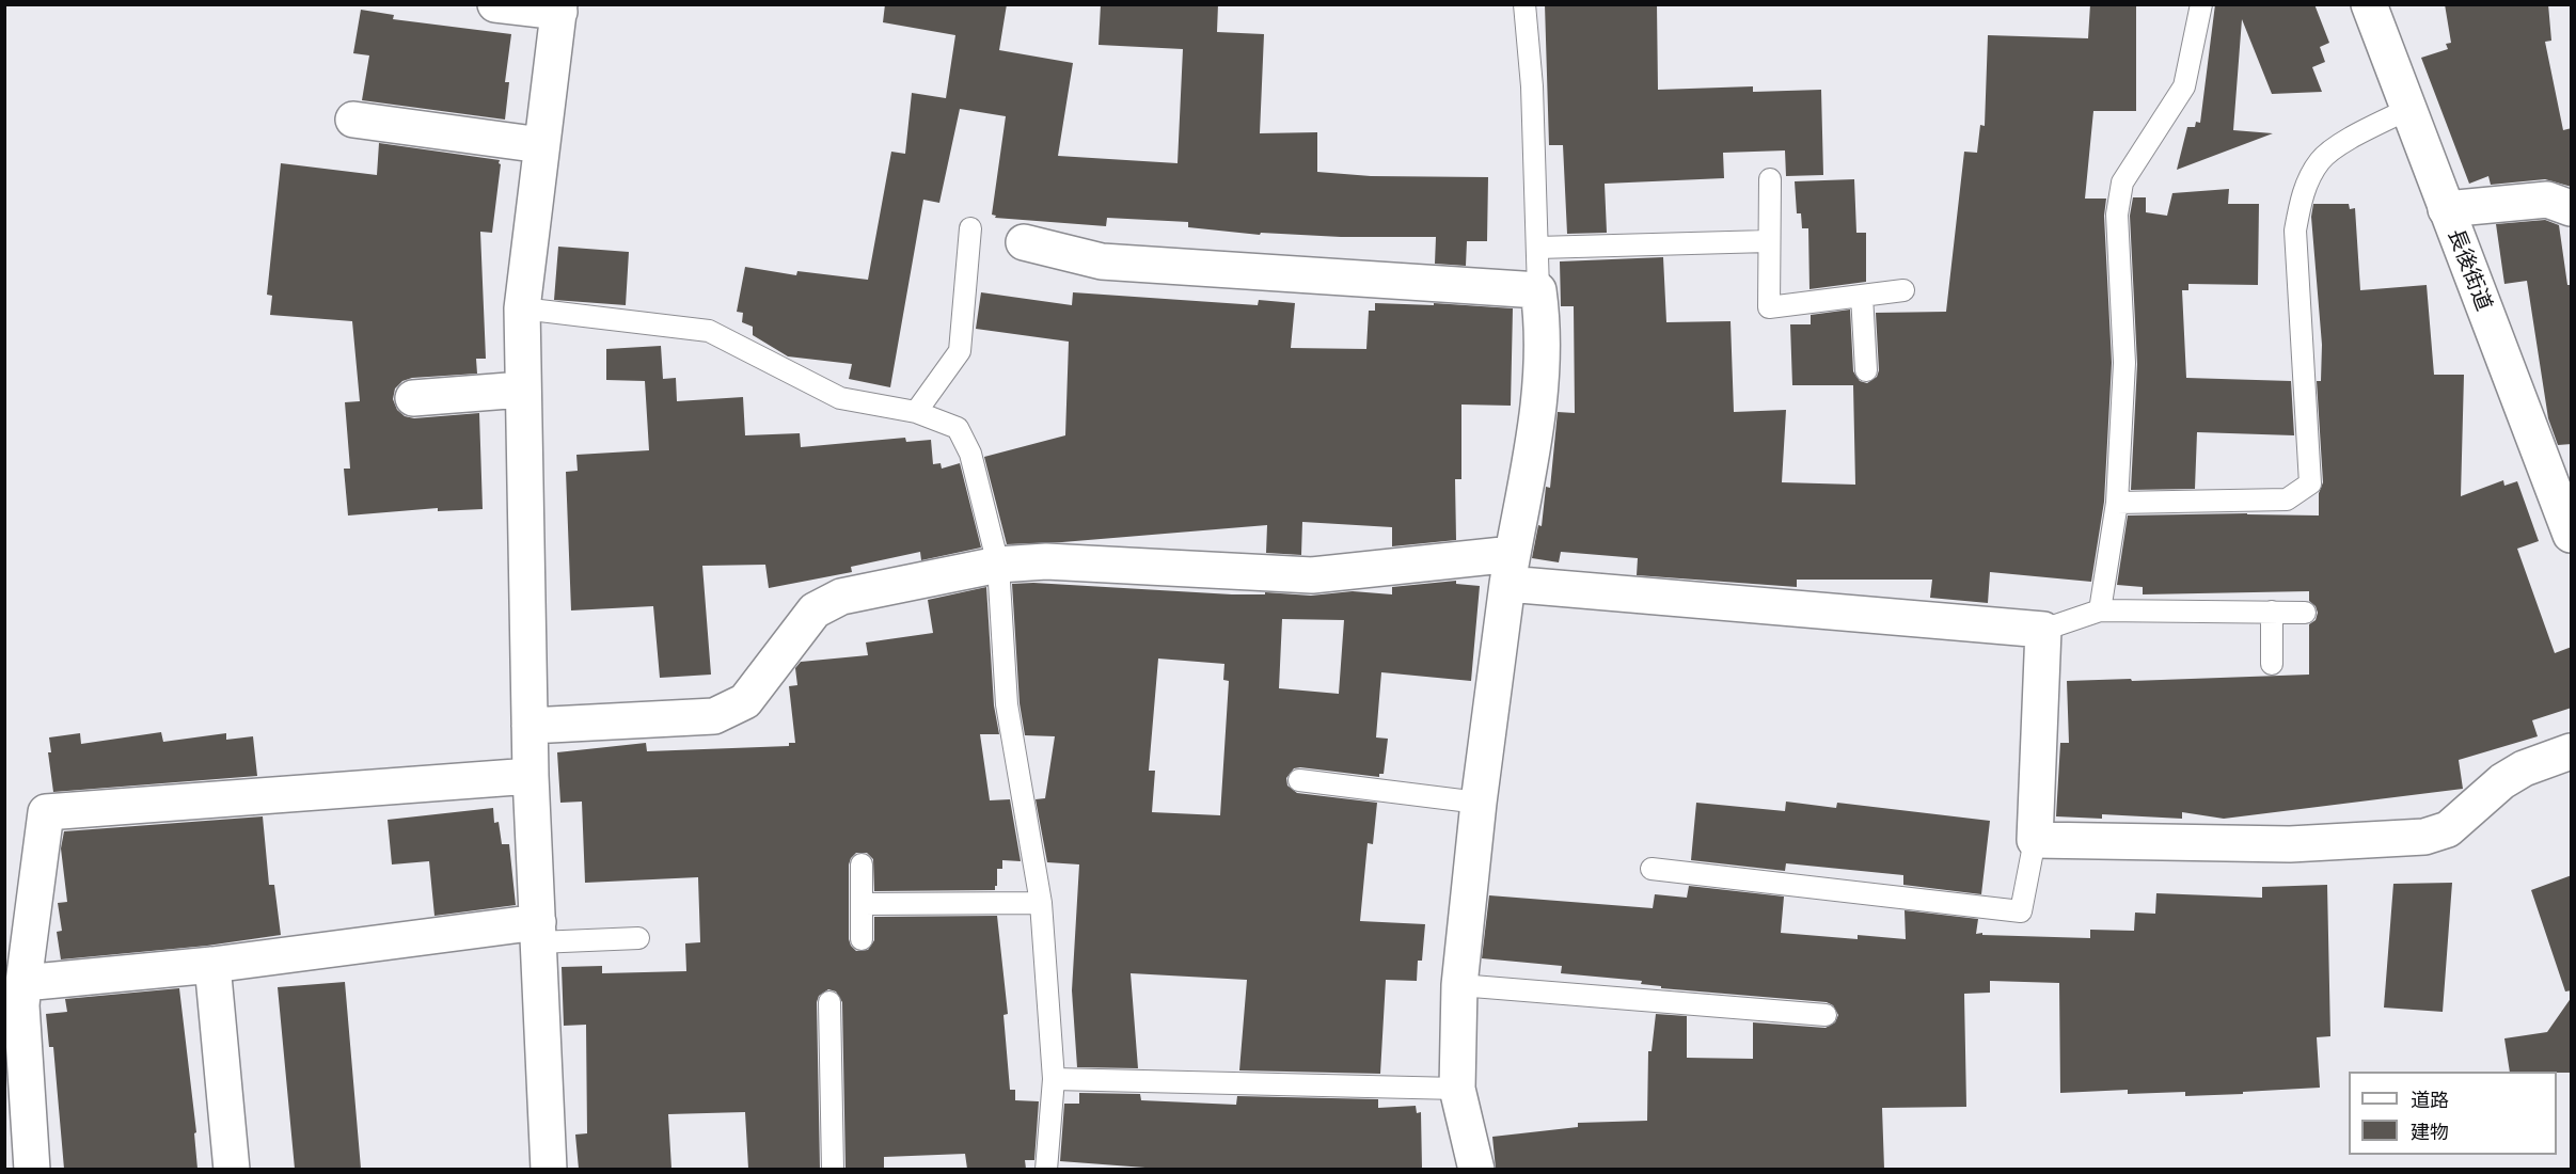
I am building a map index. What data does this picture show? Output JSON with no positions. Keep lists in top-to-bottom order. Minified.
{"streets":{"street":["長後街道"]},"legend":["道路","建物"]}
